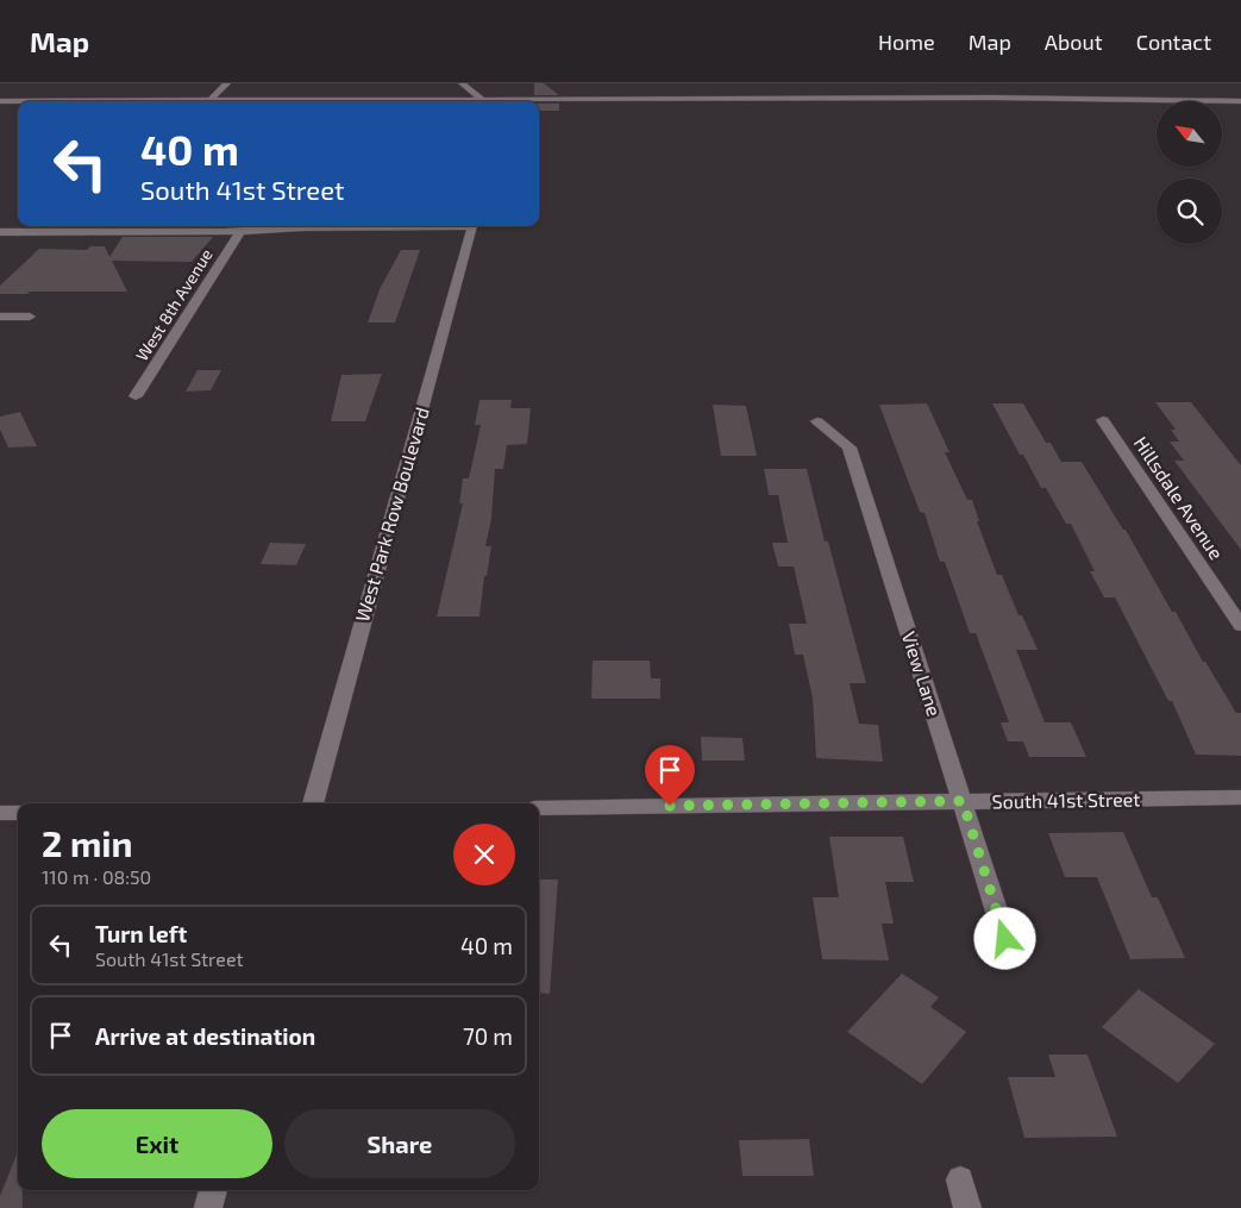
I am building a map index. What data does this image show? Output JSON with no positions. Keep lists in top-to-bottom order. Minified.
{"streets":{"street":["West 8th Avenue","Hillsdale Avenue","West Park Row Boulevard","View Lane","South 41st Street"]},"crossings":[["View Lane","South 41st Street"]],"north":"top left","page":{"header":"Map","nav":["Home","Map","About","Contact"],"turn":["40 m","South 41st Street"],"heading":["2 min","110 m · 08:50"],"list":[{"name":"Turn left","note":"South 41st Street","value":"40 m"},{"name":"Arrive at destination","value":"70 m"}],"buttons":["Exit","Share"]}}
